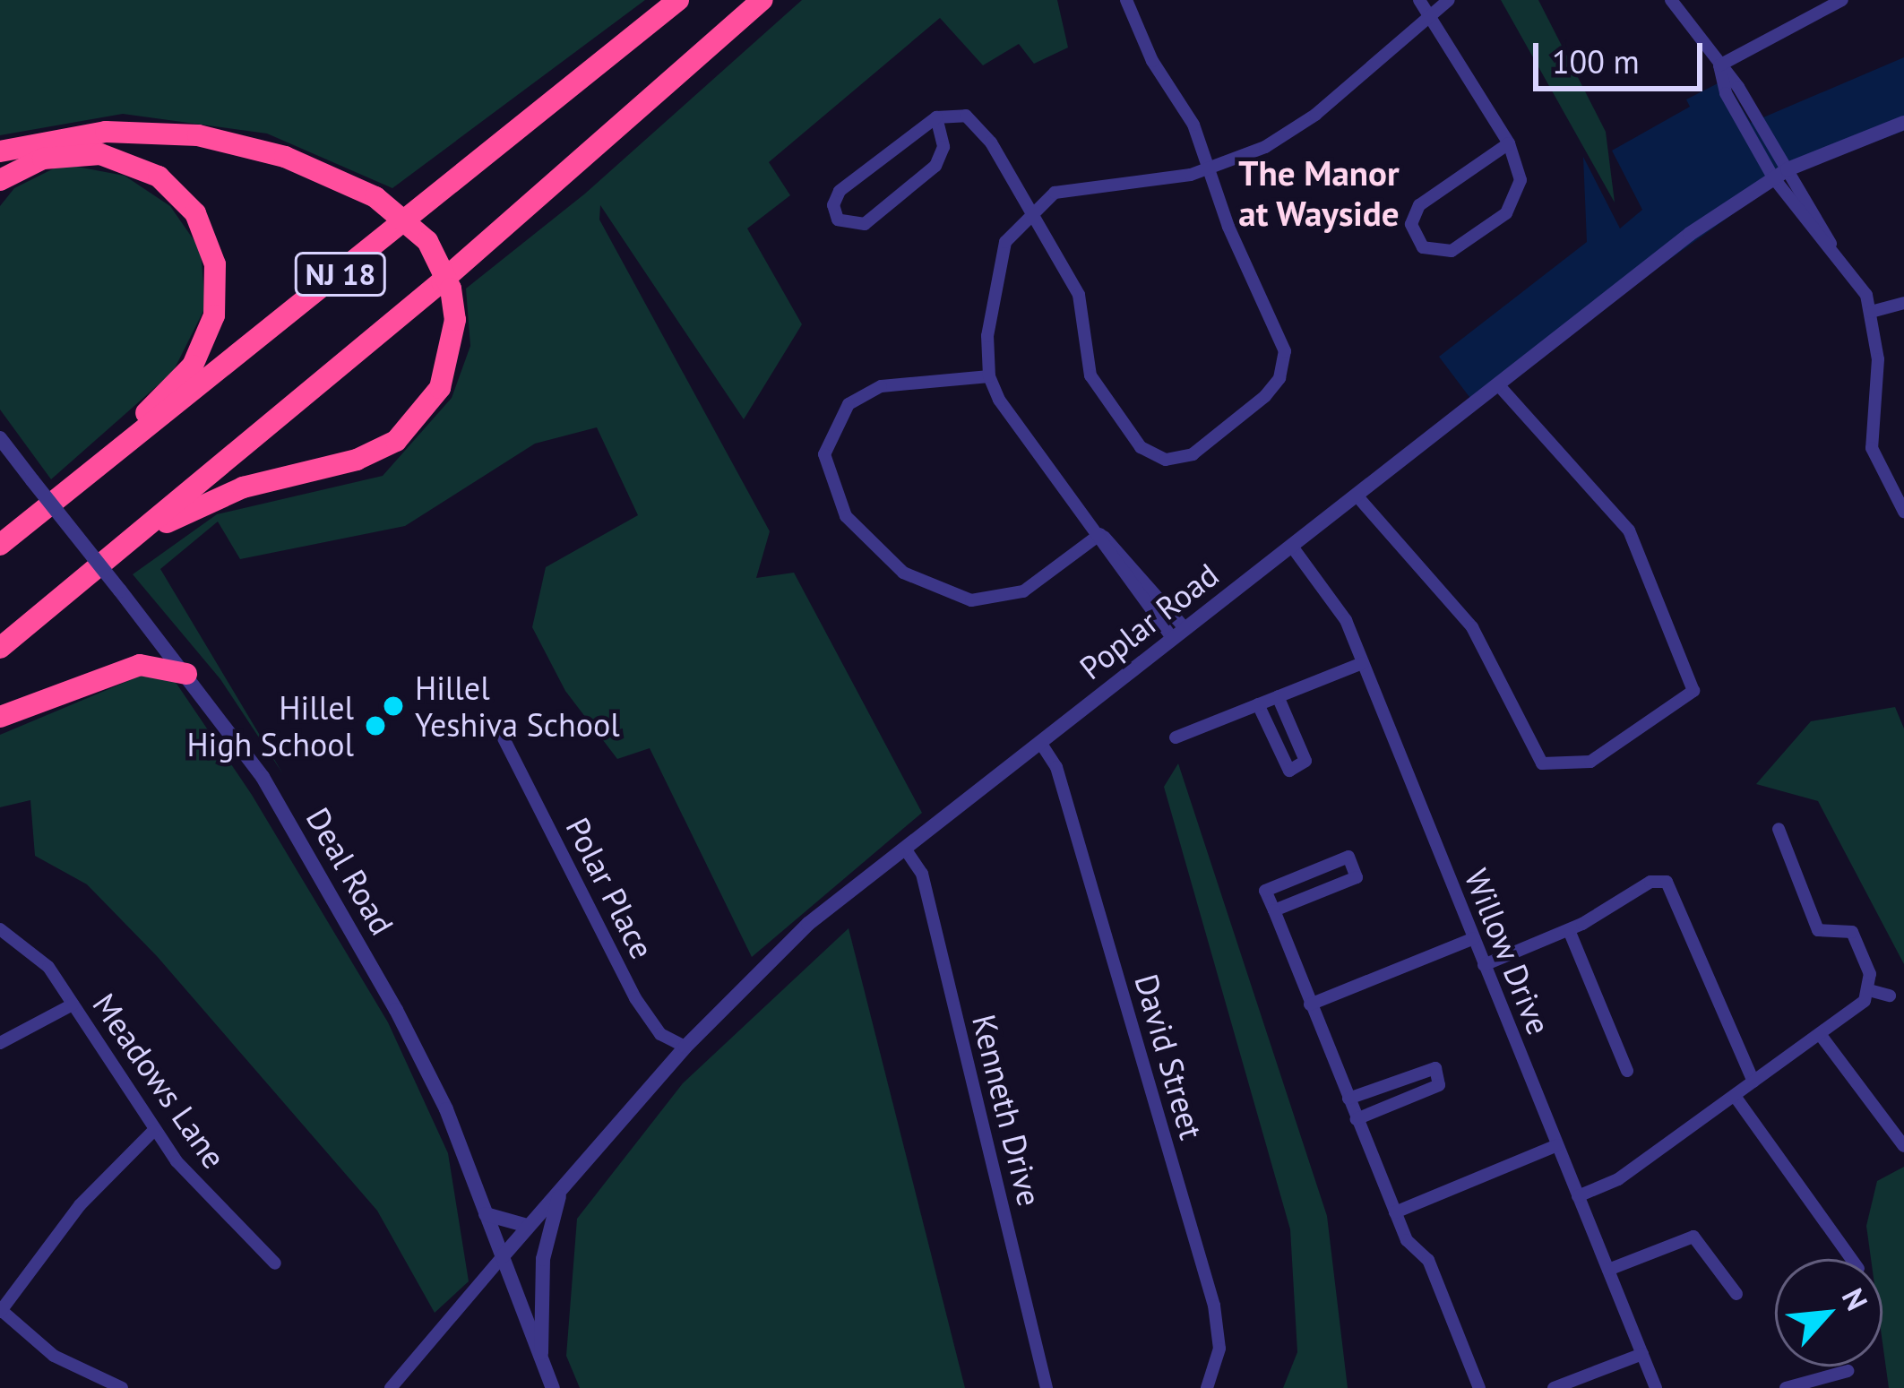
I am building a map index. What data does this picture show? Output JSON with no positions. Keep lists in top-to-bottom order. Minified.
{"streets":{"highway":["NJ 18"],"street":["Poplar Road","Deal Road","Polar Place","Willow Drive","David Street","Meadows Lane","Kenneth Drive"]},"crossings":[["Poplar Road","Deal Road"],["Poplar Road","Polar Place"],["Poplar Road","Willow Drive"],["Poplar Road","David Street"],["Poplar Road","Kenneth Drive"]],"districts":["The Manor at Wayside"],"places":["Hillel Yeshiva School","Hillel High School"],"scale_bar":"100 m","north":"top right"}
